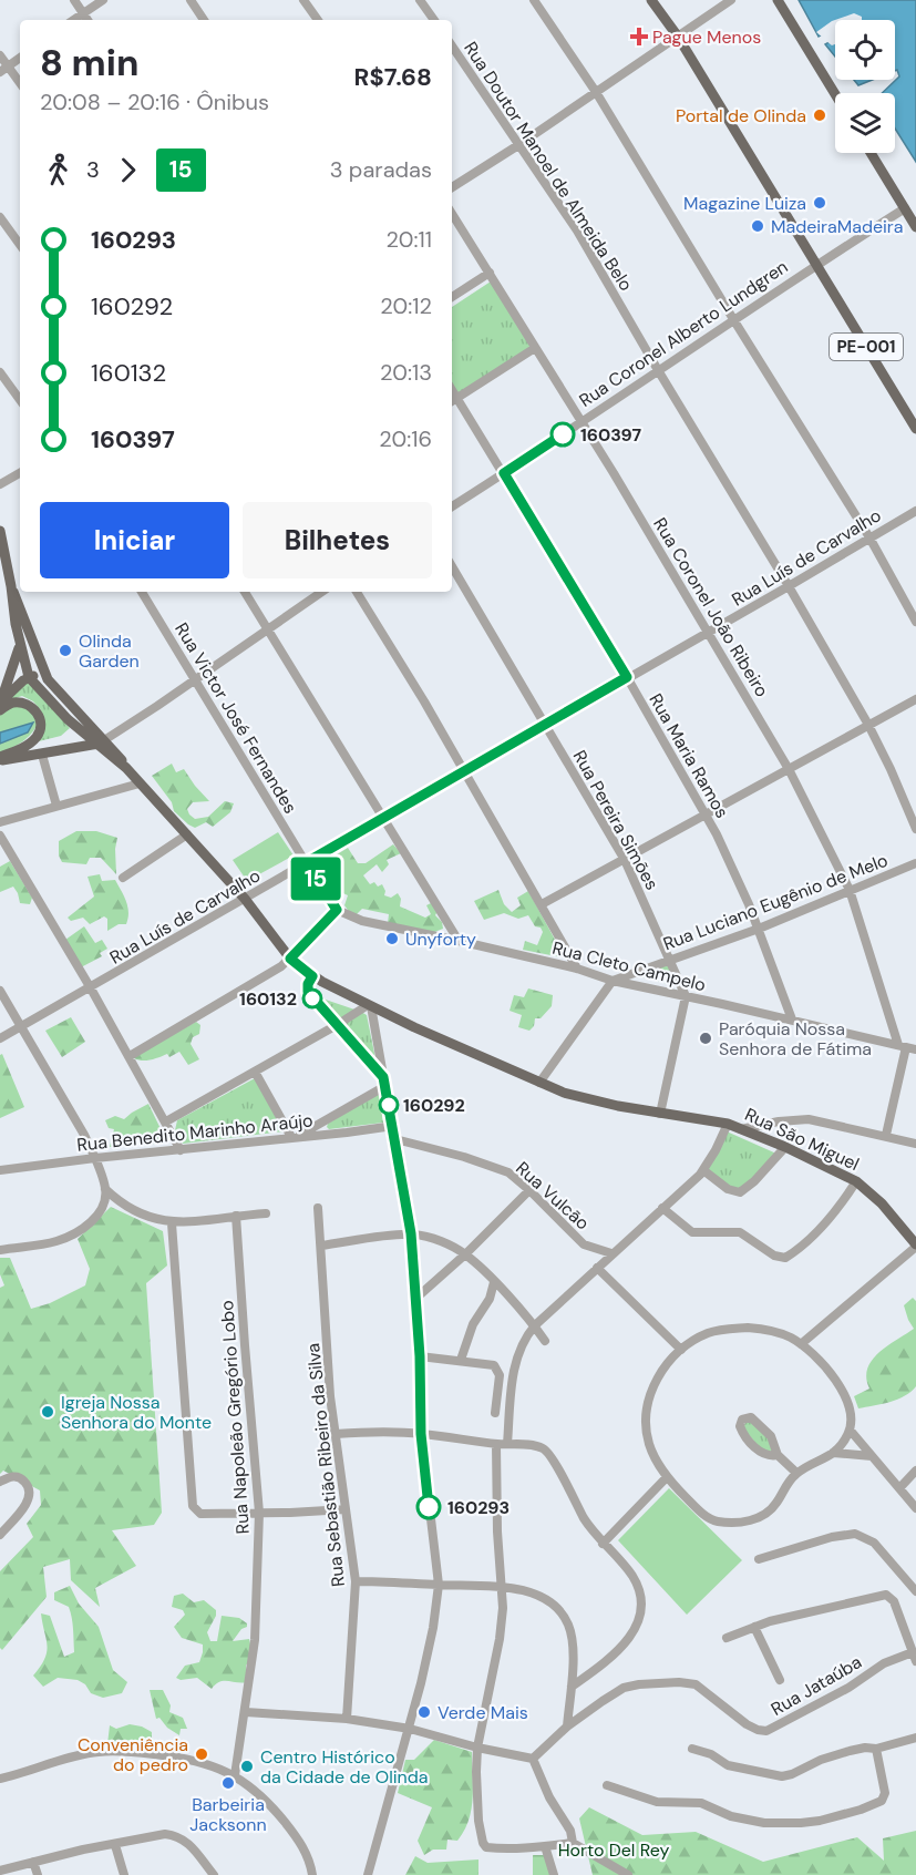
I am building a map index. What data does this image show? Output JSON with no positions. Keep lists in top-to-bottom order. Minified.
{"streets":{"main road":["PE-001","Rua São Miguel"],"street":["Rua Doutor Manoel de Almeida Belo","Rua Coronel Alberto Lundgren","Rua Luís de Carvalho","Rua Coronel João Ribeiro","Rua Victor José Fernandes","Rua Maria Ramos","Rua Pereira Simões","Rua Luciano Eugênio de Melo","Rua Cleto Campelo","Rua Benedito Marinho Araújo","Rua Vulcão","Rua Napoleão Gregório Lobo","Rua Sebastião Ribeiro da Silva","Rua Jataúba"]},"crossings":[["Rua Doutor Manoel de Almeida Belo","Rua Coronel Alberto Lundgren"],["Rua Doutor Manoel de Almeida Belo","Rua Luís de Carvalho"],["Rua Coronel Alberto Lundgren","PE-001"],["Rua Coronel Alberto Lundgren","Rua Coronel João Ribeiro"],["Rua Coronel Alberto Lundgren","Rua Maria Ramos"],["Rua Luís de Carvalho","Rua Coronel João Ribeiro"],["Rua Luís de Carvalho","Rua Victor José Fernandes"],["Rua Luís de Carvalho","Rua Maria Ramos"],["Rua Luís de Carvalho","Rua Pereira Simões"],["Rua Luís de Carvalho","Rua São Miguel"],["Rua Coronel João Ribeiro","Rua Luciano Eugênio de Melo"],["Rua Coronel João Ribeiro","Rua Cleto Campelo"],["Rua Maria Ramos","Rua Luciano Eugênio de Melo"],["Rua Maria Ramos","Rua Cleto Campelo"],["Rua Pereira Simões","Rua Luciano Eugênio de Melo"],["Rua Pereira Simões","Rua Cleto Campelo"],["Rua Luciano Eugênio de Melo","Rua Cleto Campelo"]],"parks":["Horto Del Rey"],"places":{"health":["Pague Menos"],"other":["Portal de Olinda","Magazine Luiza","MadeiraMadeira","160397","Olinda Garden","Unyforty","160132","Paróquia Nossa Senhora de Fátima","160292","Igreja Nossa Senhora do Monte","160293","Verde Mais","Conveniência do pedro","Centro Histórico da Cidade de Olinda","Barbeiria Jacksonn"]},"lines":["bus line 15"],"page":{"on_map":"15","heading":["8 min","20:08 – 20:16 · Ônibus","R$7.68"],"legs":["3","15","3 paradas"],"list":[{"name":"160293","value":"20:11"},{"name":"160292","value":"20:12"},{"name":"160132","value":"20:13"},{"name":"160397","value":"20:16"}],"buttons":["Iniciar","Bilhetes"]}}
